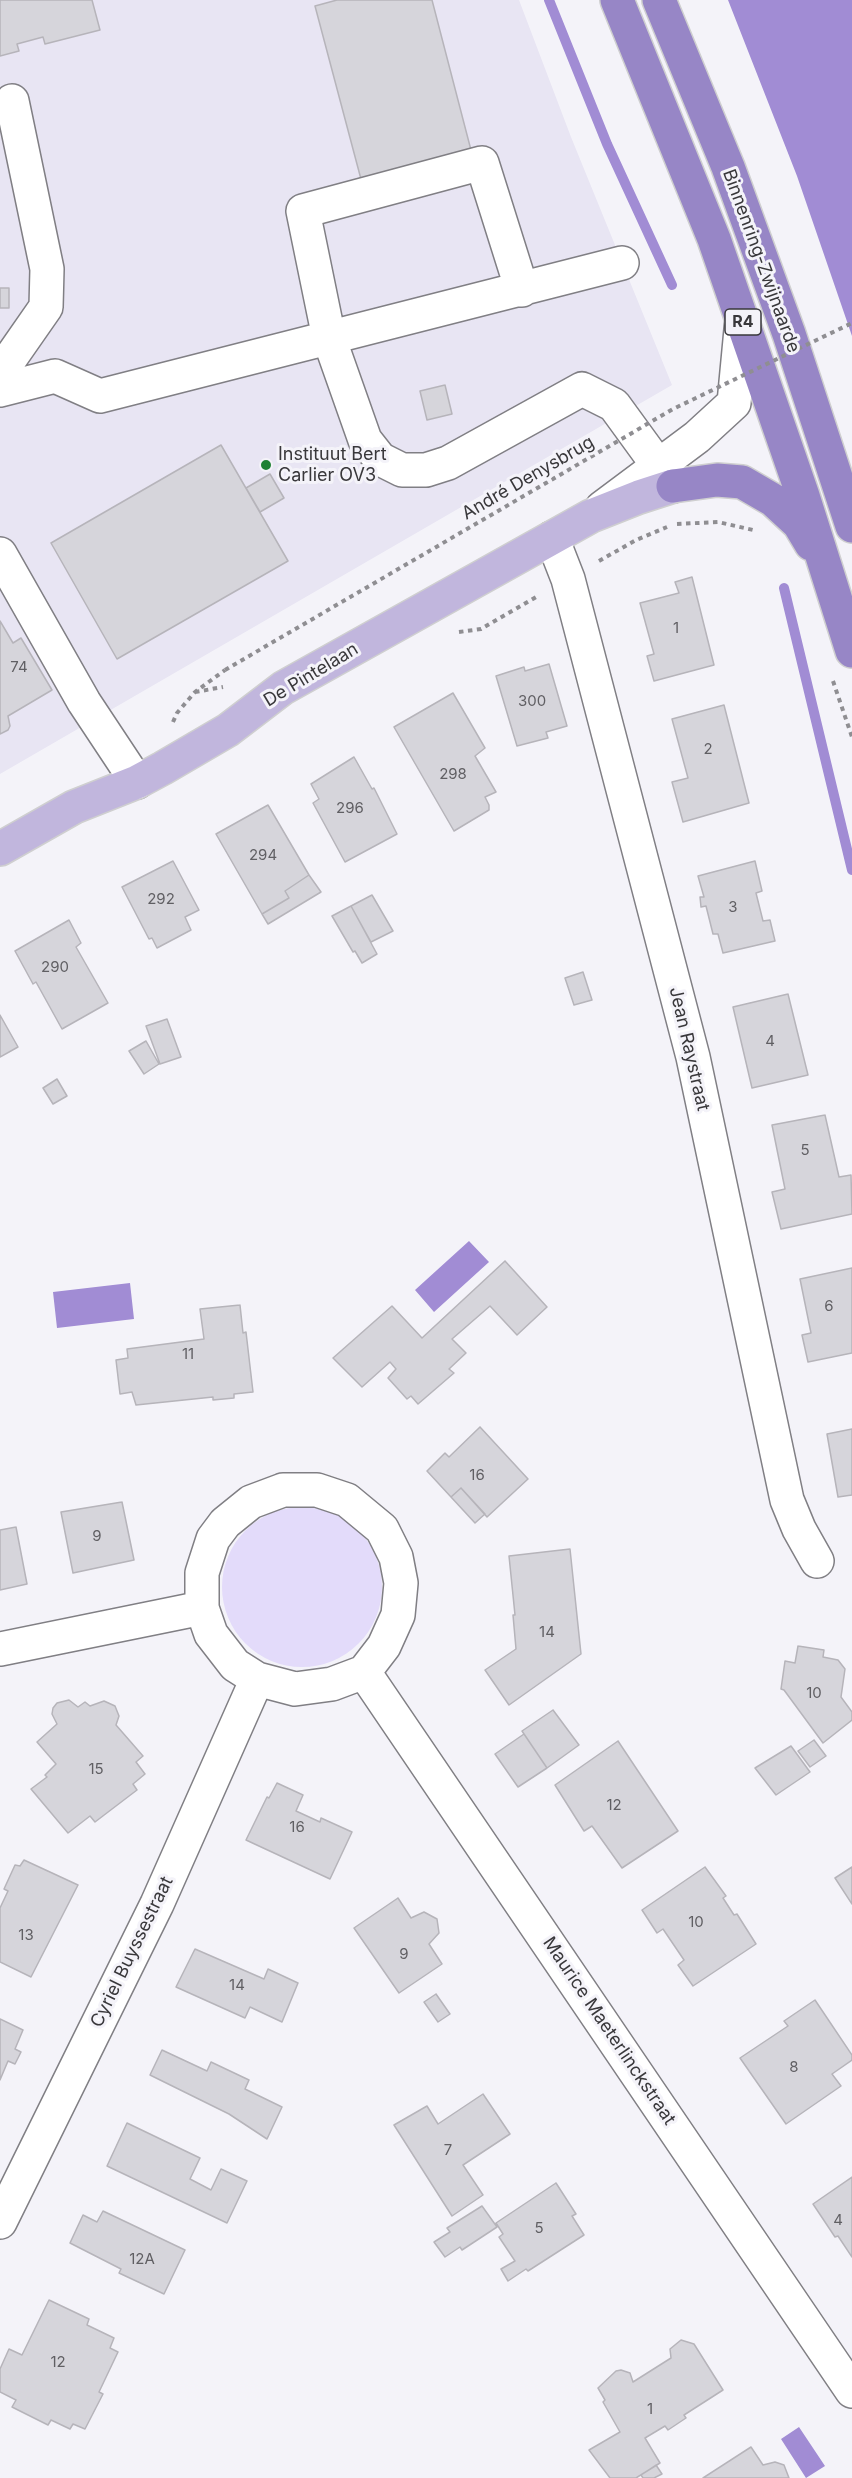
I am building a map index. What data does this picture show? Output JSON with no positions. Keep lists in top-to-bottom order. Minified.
{"streets":{"highway":["Binnenring-Zwijnaarde","R4"],"main road":["De Pintelaan"],"street":["Jean Raystraat","Cyriel Buyssestraat","Maurice Maeterlinckstraat"],"path":["André Denysbrug"]},"crossings":[["De Pintelaan","Jean Raystraat"],["Cyriel Buyssestraat","Maurice Maeterlinckstraat"]],"places":["Instituut Bert Carlier OV3"],"house_numbers":["1","74","300","2","298","296","294","292","3","290","4","5","6","11","16","9","14","10","15","12","16","10","13","9","14","8","7","4","5","12A","12","1"]}
